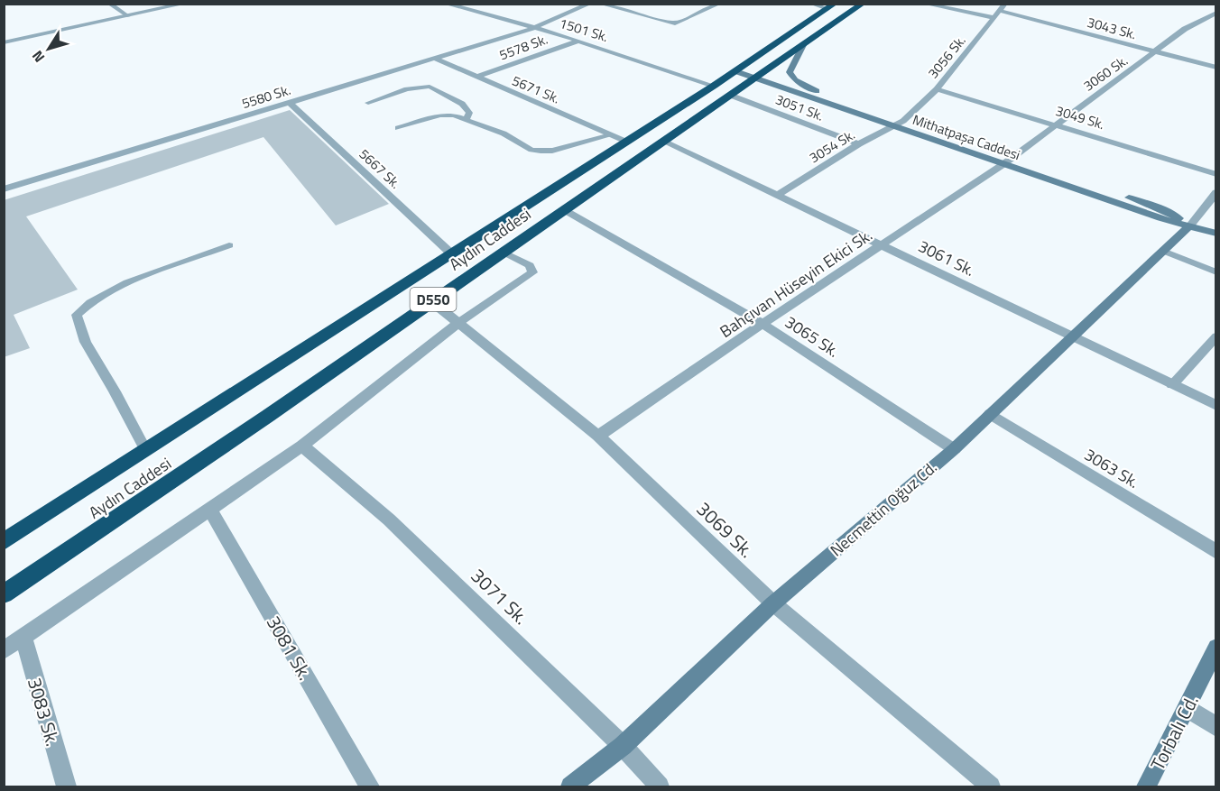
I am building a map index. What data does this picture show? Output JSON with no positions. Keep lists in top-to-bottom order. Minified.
{"streets":{"highway":["Aydın Caddesi","D550"],"main road":["Mithatpaşa Caddesi","Necmettin Oğuz Cd.","Torbalı Cd."],"street":["3043 Sk.","1501 Sk.","5578 Sk.","3056 Sk.","3060 Sk.","5671 Sk.","5580 Sk.","3051 Sk.","3049 Sk.","3054 Sk.","5667 Sk.","3061 Sk.","Bahçıvan Hüseyin Ekici Sk.","3065 Sk.","3063 Sk.","3069 Sk.","3071 Sk.","3081 Sk.","3083 Sk."]},"crossings":[["3043 Sk.","3056 Sk."],["3043 Sk.","3060 Sk."],["1501 Sk.","5578 Sk."],["1501 Sk.","5580 Sk."],["1501 Sk.","Aydın Caddesi"],["5578 Sk.","5671 Sk."],["3056 Sk.","3049 Sk."],["3056 Sk.","Mithatpaşa Caddesi"],["3056 Sk.","3054 Sk."],["3060 Sk.","3049 Sk."],["3060 Sk.","Mithatpaşa Caddesi"],["3060 Sk.","Bahçıvan Hüseyin Ekici Sk."],["5671 Sk.","5580 Sk."],["5671 Sk.","Aydın Caddesi"],["5580 Sk.","5667 Sk."],["3051 Sk.","3054 Sk."],["3051 Sk.","Aydın Caddesi"],["Mithatpaşa Caddesi","3054 Sk."],["Mithatpaşa Caddesi","Aydın Caddesi"],["Mithatpaşa Caddesi","Bahçıvan Hüseyin Ekici Sk."],["Mithatpaşa Caddesi","Necmettin Oğuz Cd."],["3054 Sk.","3061 Sk."],["5667 Sk.","Aydın Caddesi"],["Aydın Caddesi","3061 Sk."],["Aydın Caddesi","3065 Sk."],["Aydın Caddesi","3069 Sk."],["3061 Sk.","Bahçıvan Hüseyin Ekici Sk."],["3061 Sk.","Necmettin Oğuz Cd."],["Bahçıvan Hüseyin Ekici Sk.","3065 Sk."],["Bahçıvan Hüseyin Ekici Sk.","3069 Sk."],["3065 Sk.","Necmettin Oğuz Cd."],["3063 Sk.","Necmettin Oğuz Cd."],["Necmettin Oğuz Cd.","3069 Sk."],["Necmettin Oğuz Cd.","3071 Sk."]],"north":"bottom left"}
